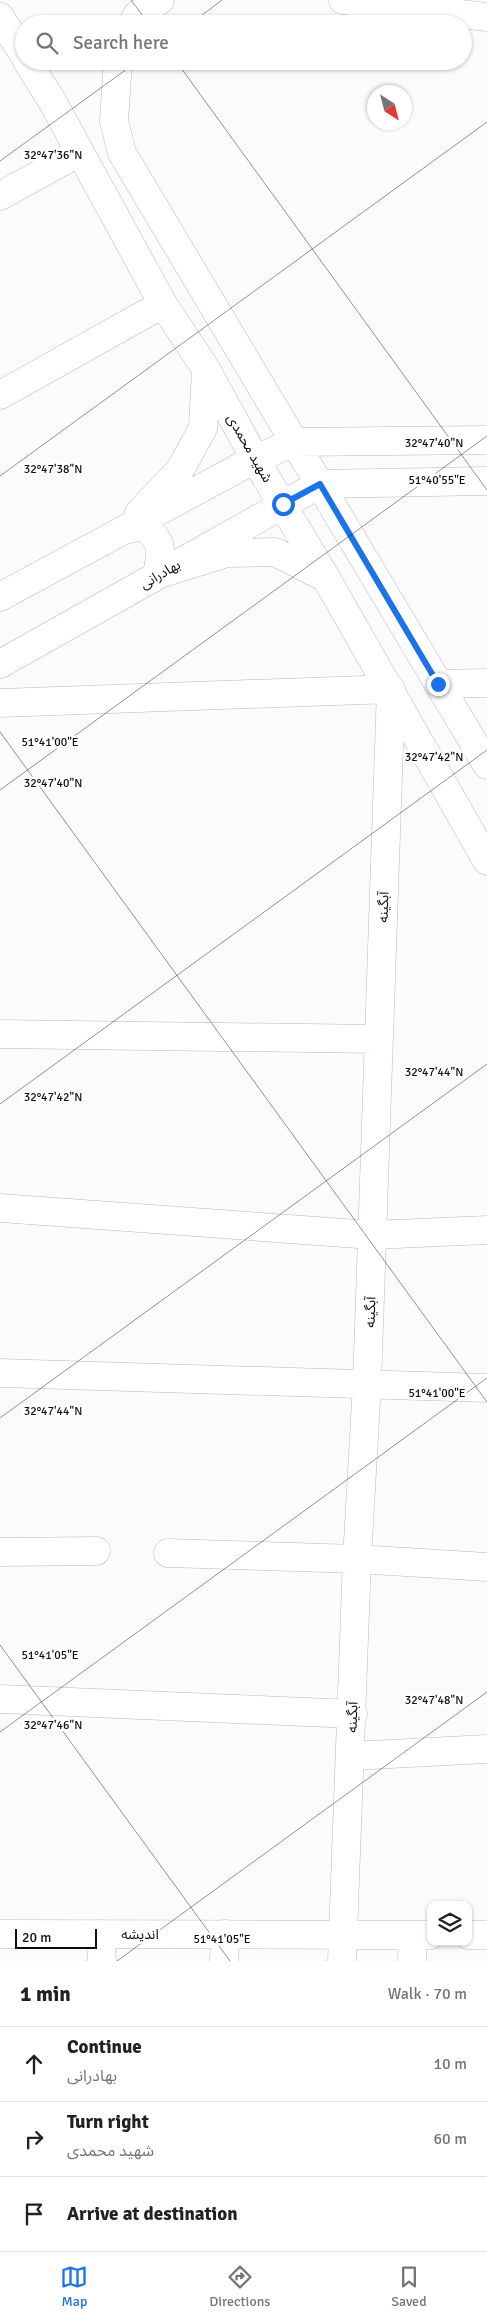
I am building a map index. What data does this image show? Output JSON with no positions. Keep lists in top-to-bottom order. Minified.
{"streets":{"street":["شهید محمدی","بهادرانی","آبگینه","اندیشه"]},"crossings":[["شهید محمدی","بهادرانی"],["شهید محمدی","آبگینه"],["آبگینه","اندیشه"]],"scale_bar":"20 m","north":"bottom right","page":{"search":"Search here","scale":"20 m","heading":["1 min","Walk · 70 m"],"list":[["Continue","بهادرانی","10 m"],["Turn right","شهید محمدی","60 m"],"Arrive at destination"],"nav":["Map","Directions","Saved"]},"coordinates":["32°47'36\"N","32°47'40\"N","32°47'38\"N","51°40'55\"E","51°41'00\"E","32°47'42\"N","32°47'44\"N","51°41'05\"E","32°47'48\"N","32°47'46\"N"]}
